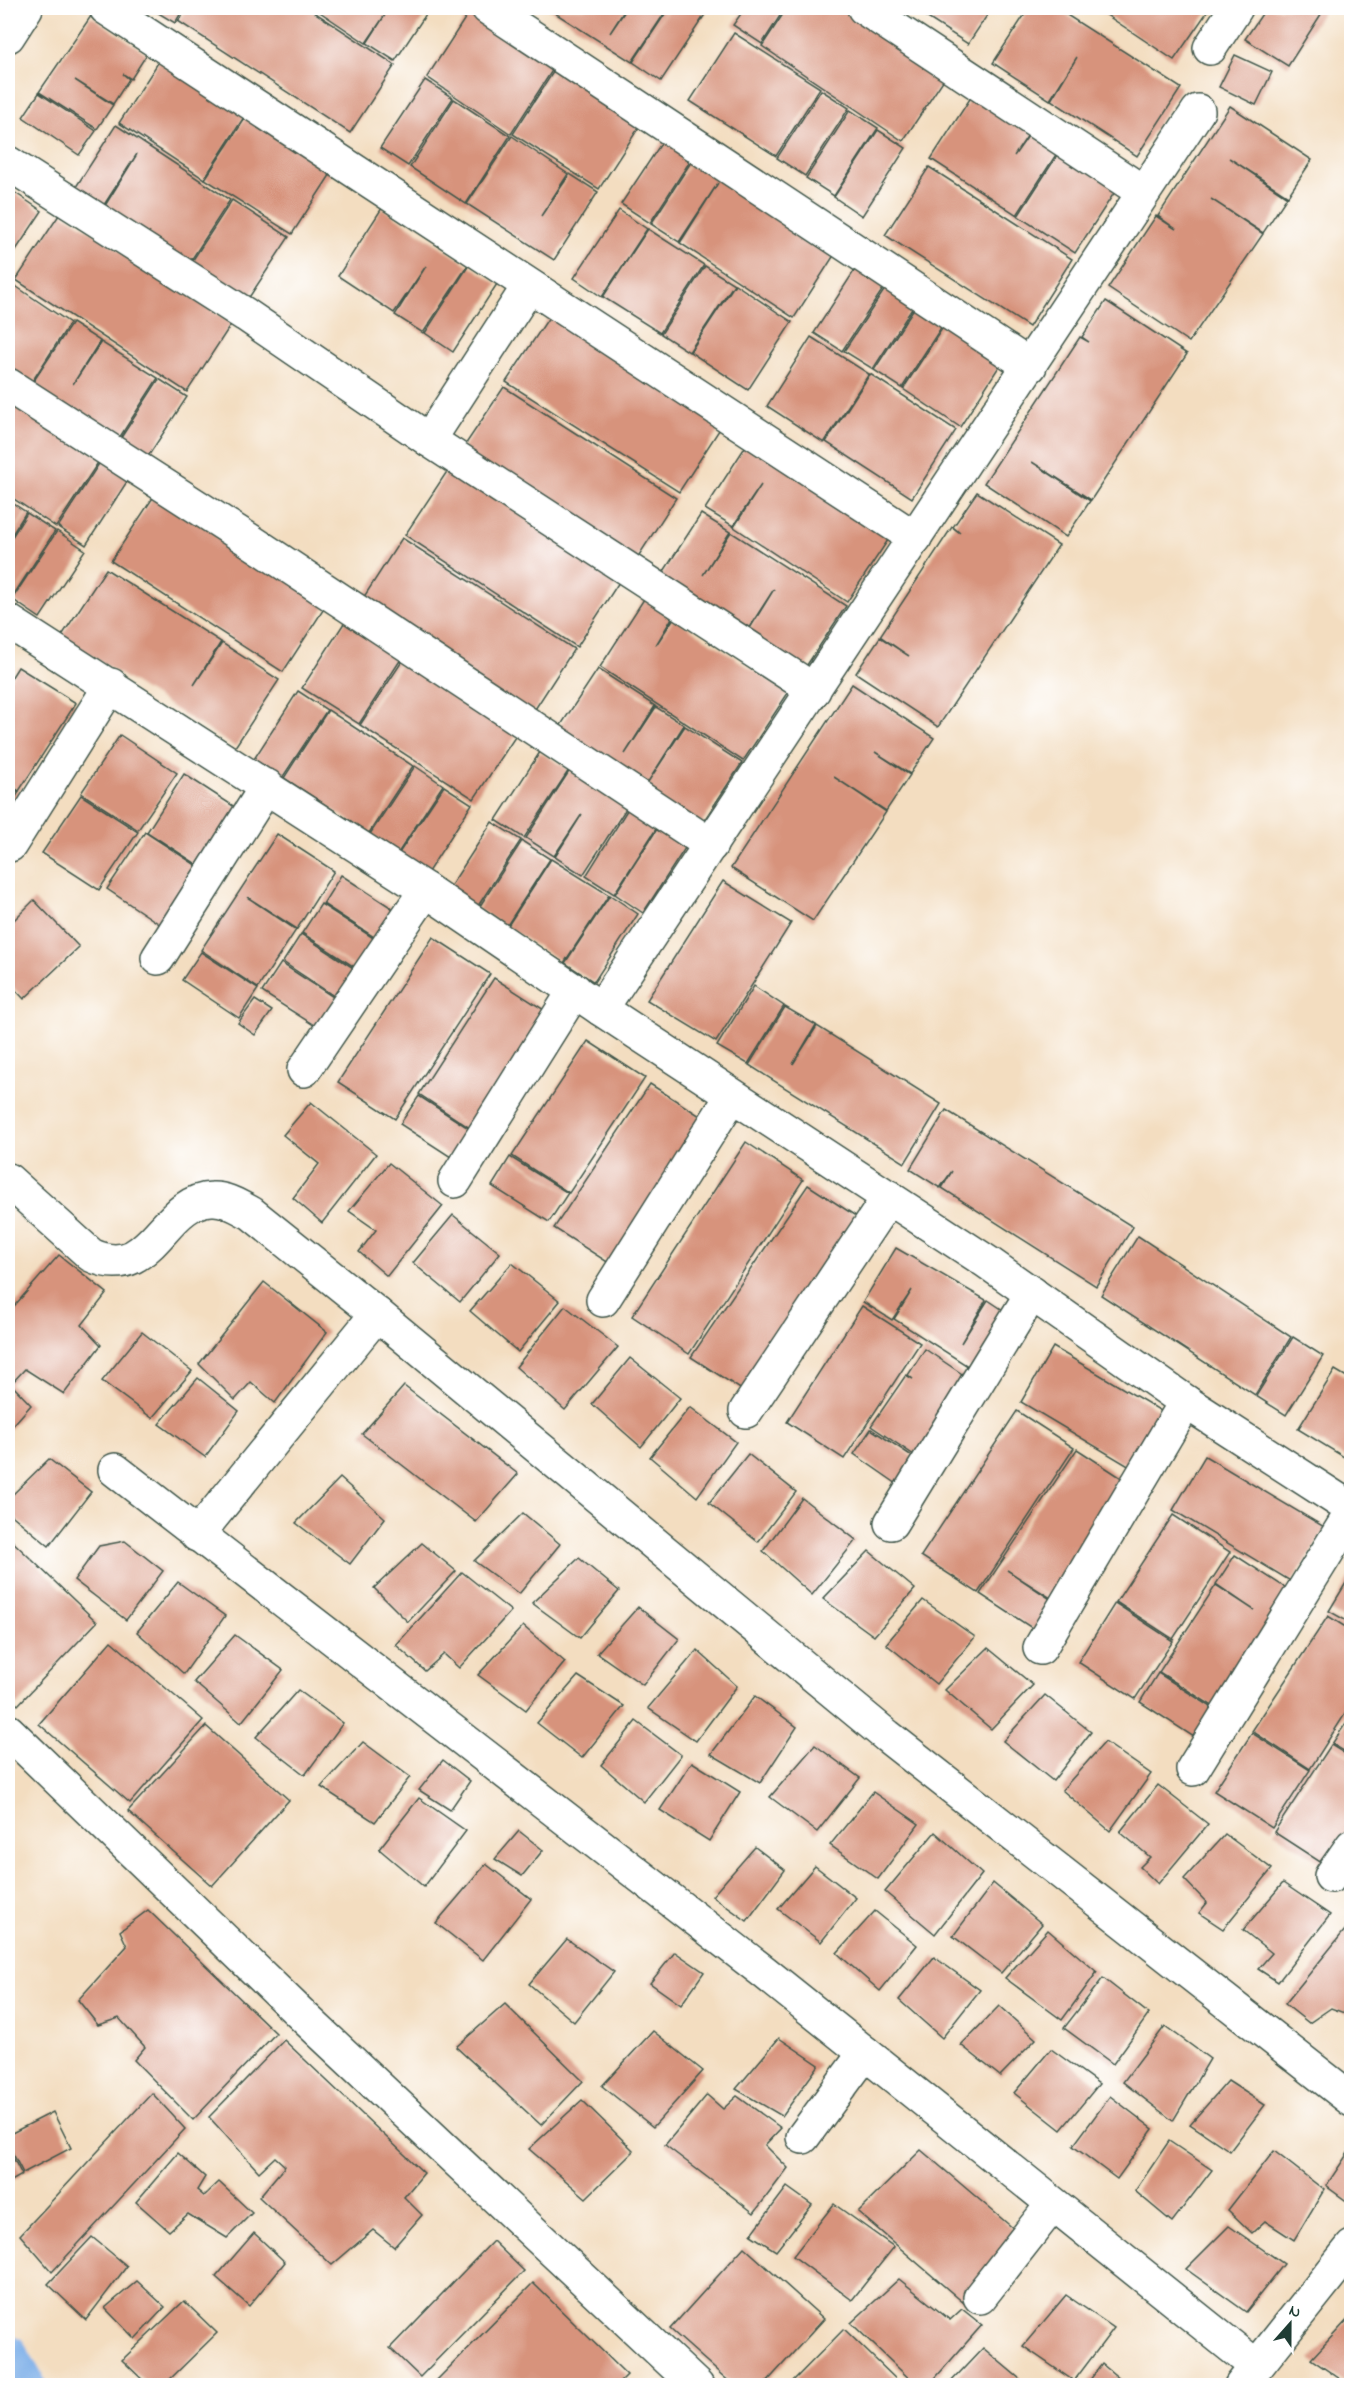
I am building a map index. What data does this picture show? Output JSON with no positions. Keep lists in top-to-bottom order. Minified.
{"north":"top"}
